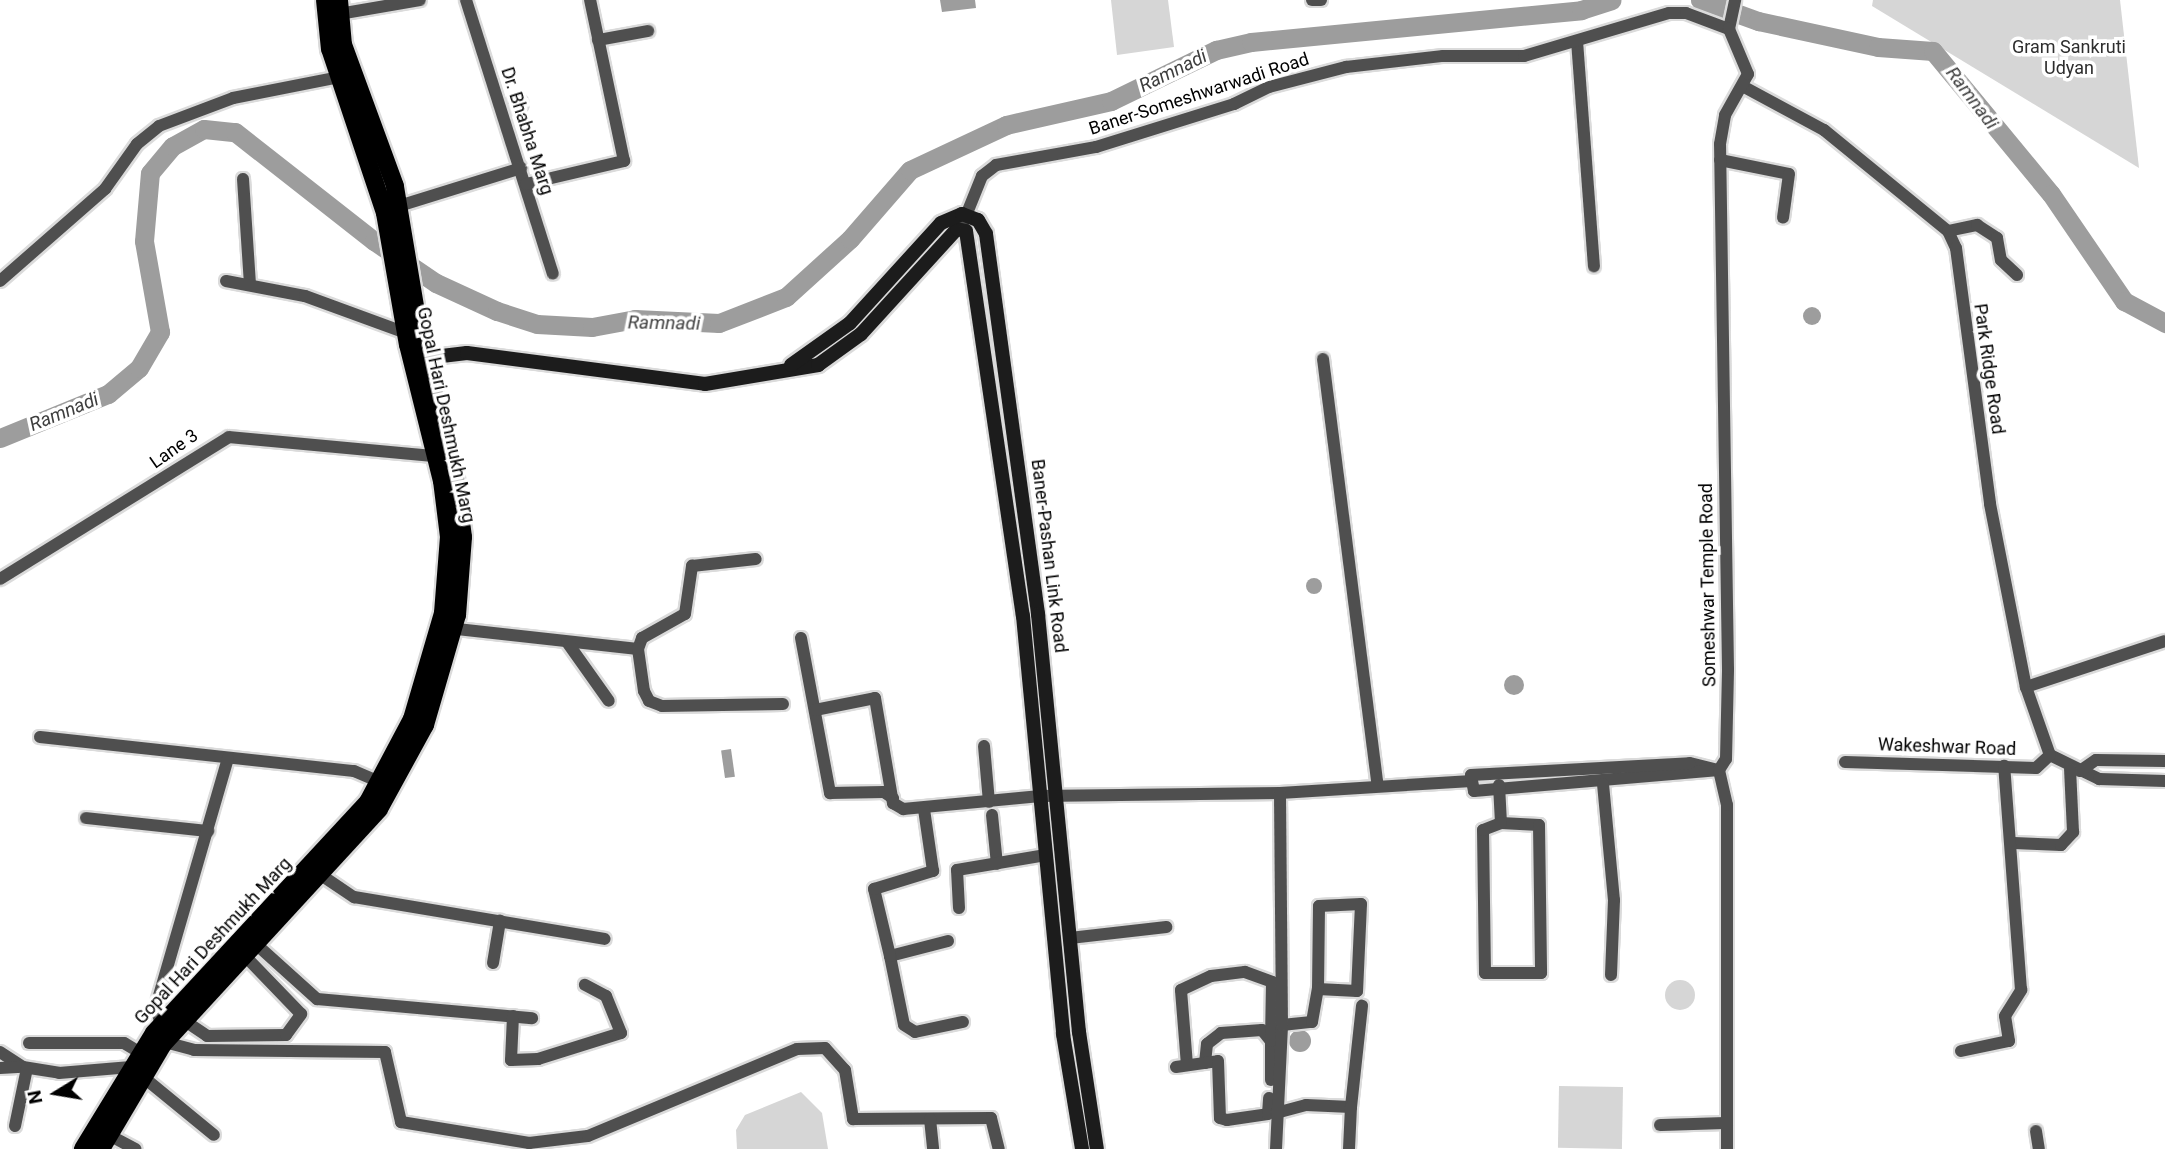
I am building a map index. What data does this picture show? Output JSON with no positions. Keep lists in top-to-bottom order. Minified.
{"streets":{"main road":["Gopal Hari Deshmukh Marg"],"street":["Baner-Someshwarwadi Road","Dr. Bhabha Marg","Park Ridge Road","Lane 3","Baner-Pashan Link Road","Someshwar Temple Road","Wakeshwar Road"]},"crossings":[["Baner-Someshwarwadi Road","Baner-Pashan Link Road"],["Park Ridge Road","Wakeshwar Road"],["Gopal Hari Deshmukh Marg","Lane 3"]],"water":["Ramnadi"],"parks":["Gram Sankruti Udyan"],"north":"left"}
